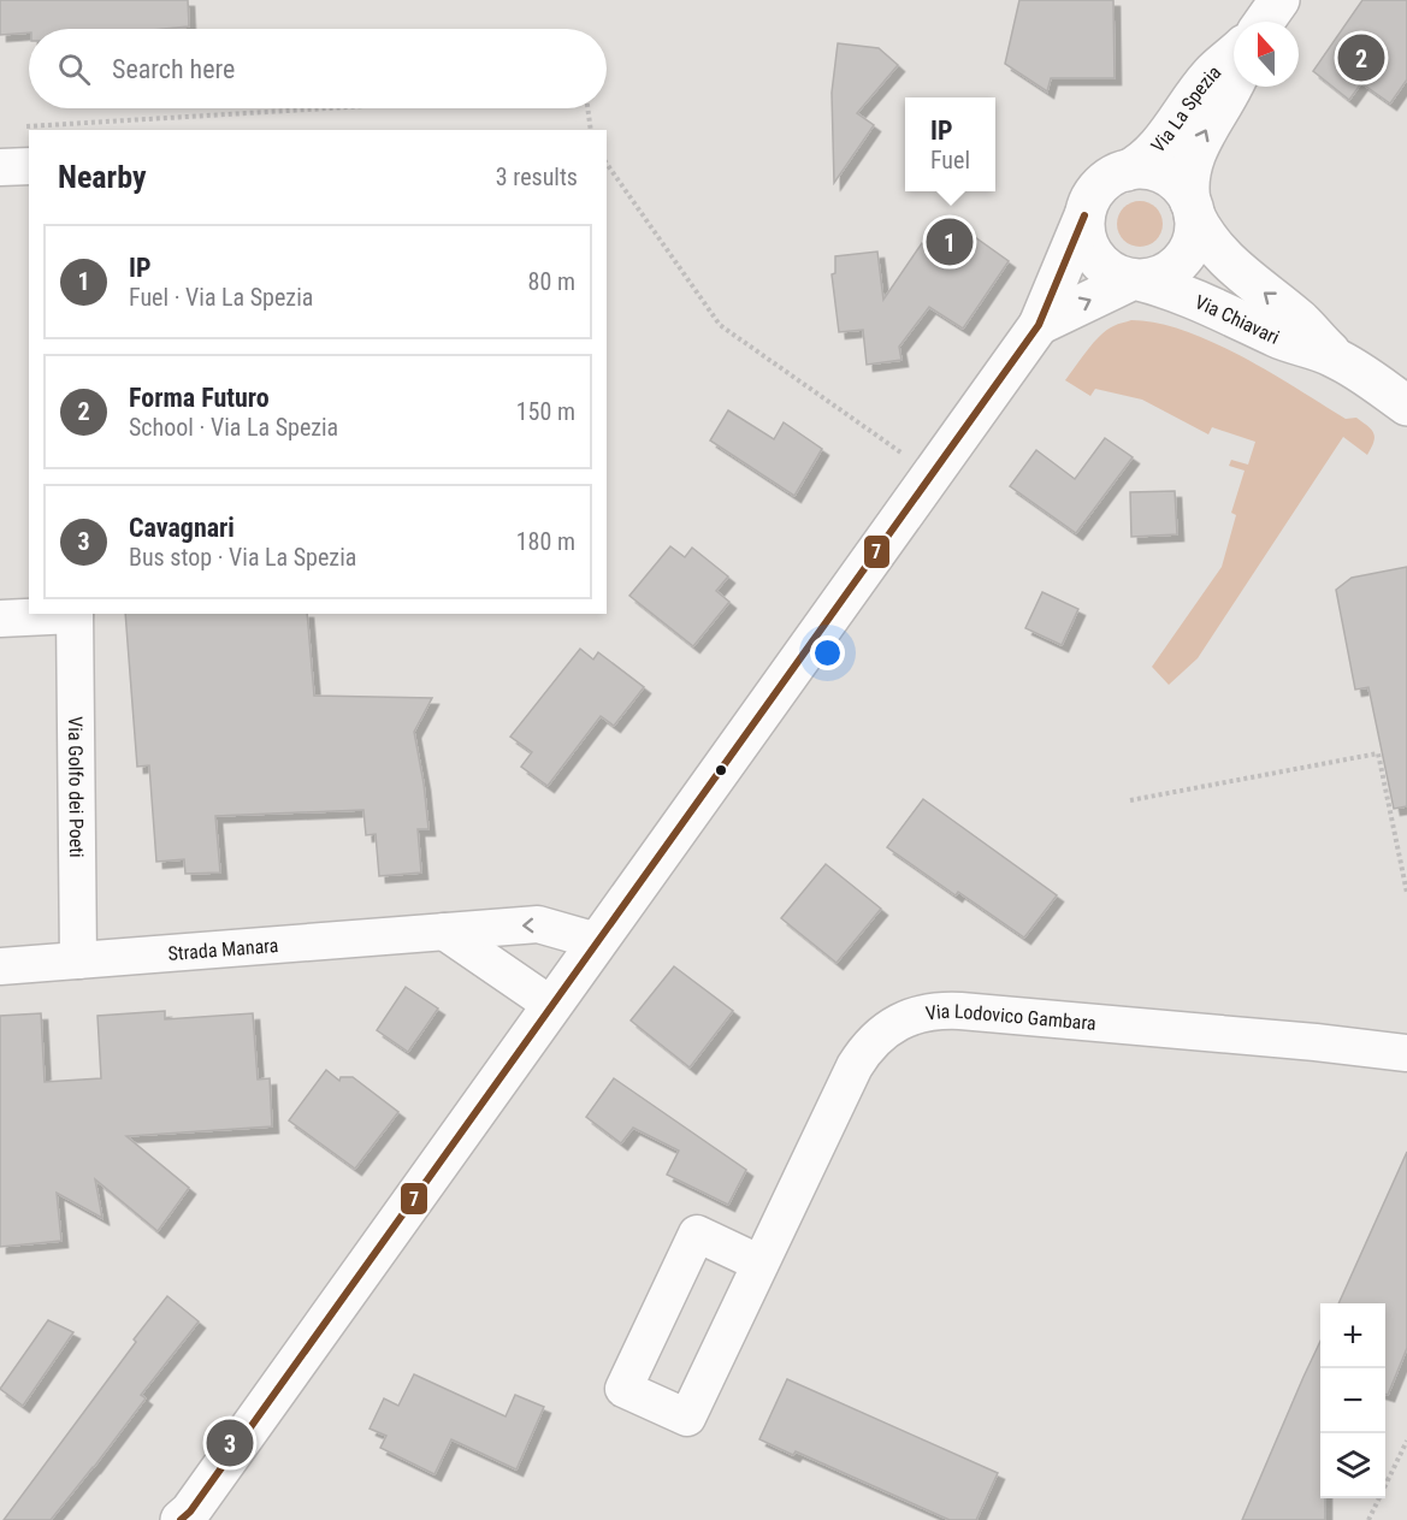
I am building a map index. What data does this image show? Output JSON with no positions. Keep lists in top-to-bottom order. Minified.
{"streets":{"main road":["Via La Spezia","Via Chiavari"],"street":["Via Golfo dei Poeti","Strada Manara","Via Lodovico Gambara"]},"crossings":[["Via La Spezia","Via Chiavari"],["Via La Spezia","Strada Manara"],["Via Golfo dei Poeti","Strada Manara"]],"lines":["transit line 7"],"north":"top","page":{"search":"Search here","pins":["2","1","3"],"popup":["IP","Fuel"],"heading":["Nearby","3 results"],"list":[{"mark":"1","name":"IP","note":"Fuel · Via La Spezia","value":"80 m"},{"mark":"2","name":"Forma Futuro","note":"School · Via La Spezia","value":"150 m"},{"mark":"3","name":"Cavagnari","note":"Bus stop · Via La Spezia","value":"180 m"}],"map_buttons":["+","−"]}}
